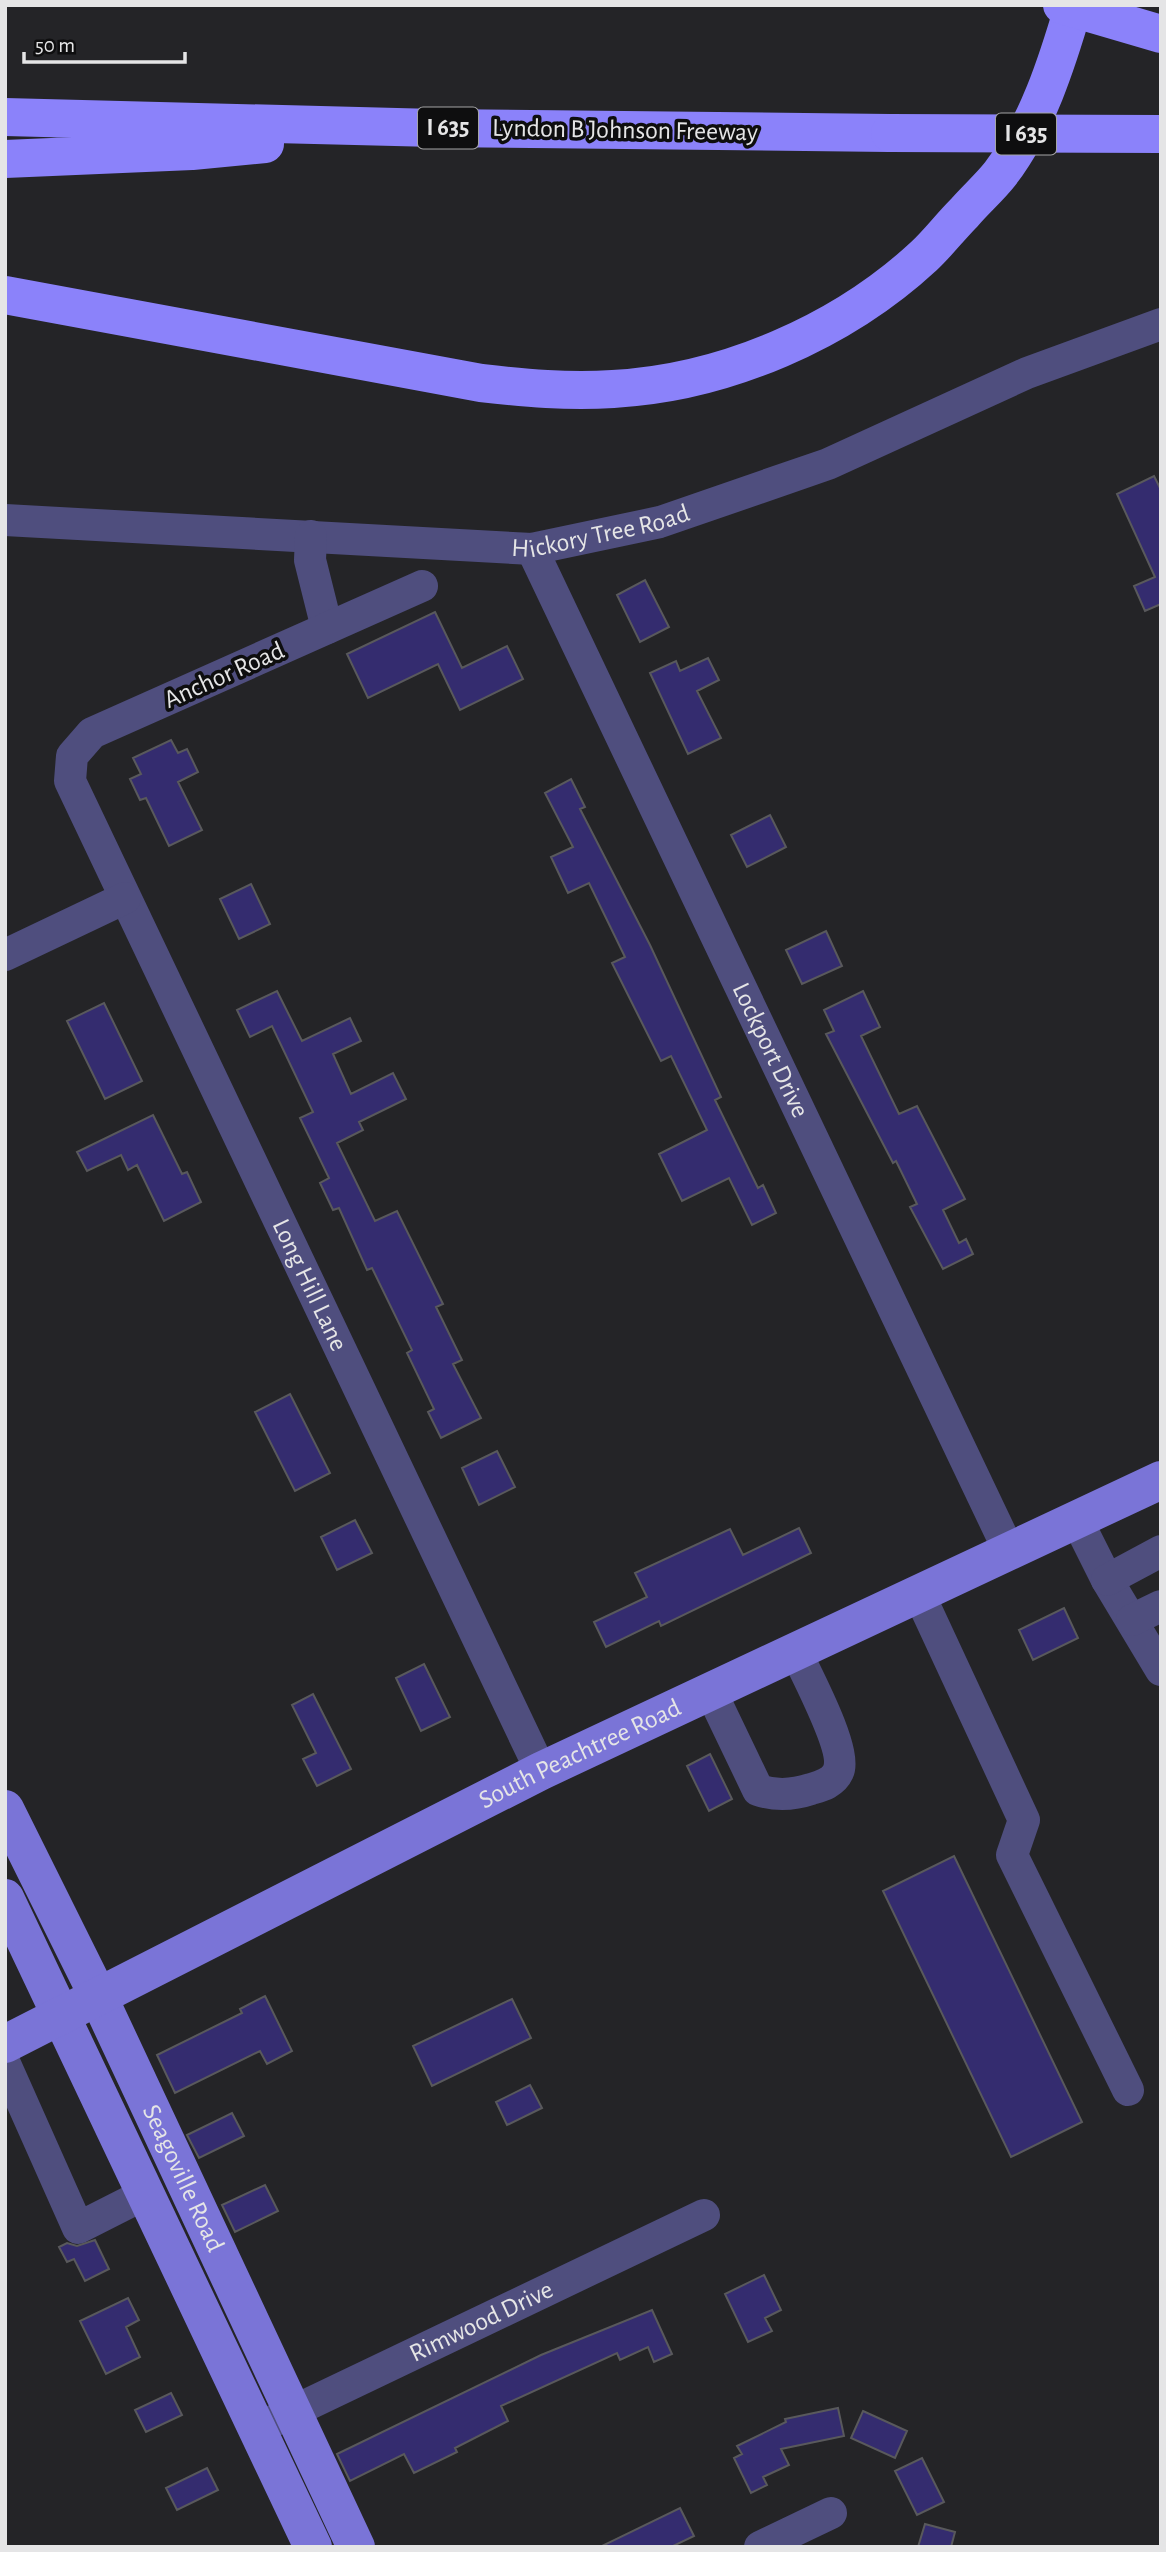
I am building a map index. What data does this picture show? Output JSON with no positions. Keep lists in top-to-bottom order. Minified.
{"streets":{"highway":["I 635","Lyndon B Johnson Freeway"],"main road":["South Peachtree Road","Seagoville Road"],"street":["Hickory Tree Road","Anchor Road","Lockport Drive","Long Hill Lane","Rimwood Drive"]},"crossings":[["Hickory Tree Road","Lockport Drive"],["Anchor Road","Long Hill Lane"],["Lockport Drive","South Peachtree Road"],["Long Hill Lane","South Peachtree Road"],["South Peachtree Road","Seagoville Road"],["Seagoville Road","Rimwood Drive"]],"scale_bar":"50 m"}
